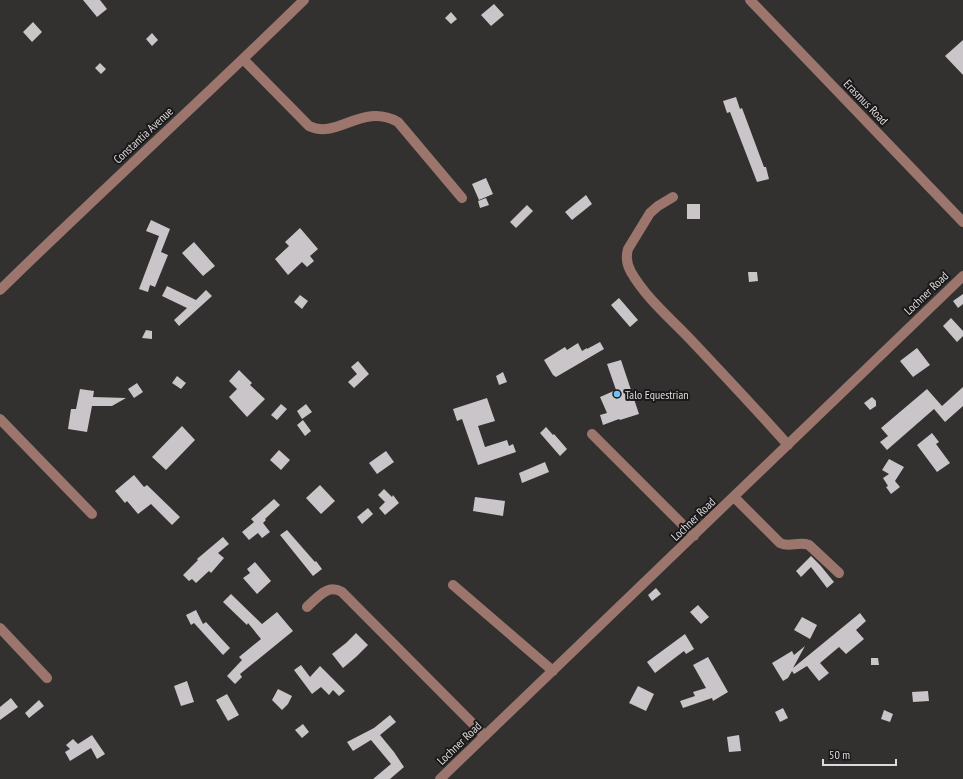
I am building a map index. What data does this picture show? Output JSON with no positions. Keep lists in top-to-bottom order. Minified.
{"streets":{"street":["Erasmus Road","Constantia Avenue","Lochner Road"]},"places":["Talo Equestrian"],"scale_bar":"50 m"}
